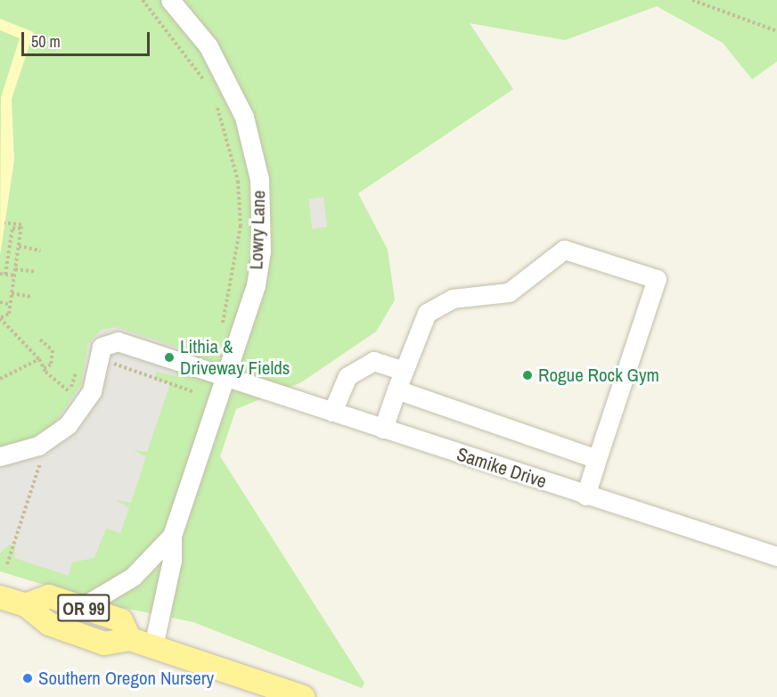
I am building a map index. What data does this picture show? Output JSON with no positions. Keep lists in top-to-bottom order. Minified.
{"streets":{"main road":["OR 99"],"street":["Lowry Lane","Samike Drive"]},"crossings":[["Lowry Lane","Samike Drive"],["Lowry Lane","OR 99"]],"places":["Lithia & Driveway Fields","Rogue Rock Gym","Southern Oregon Nursery"],"scale_bar":"50 m"}
